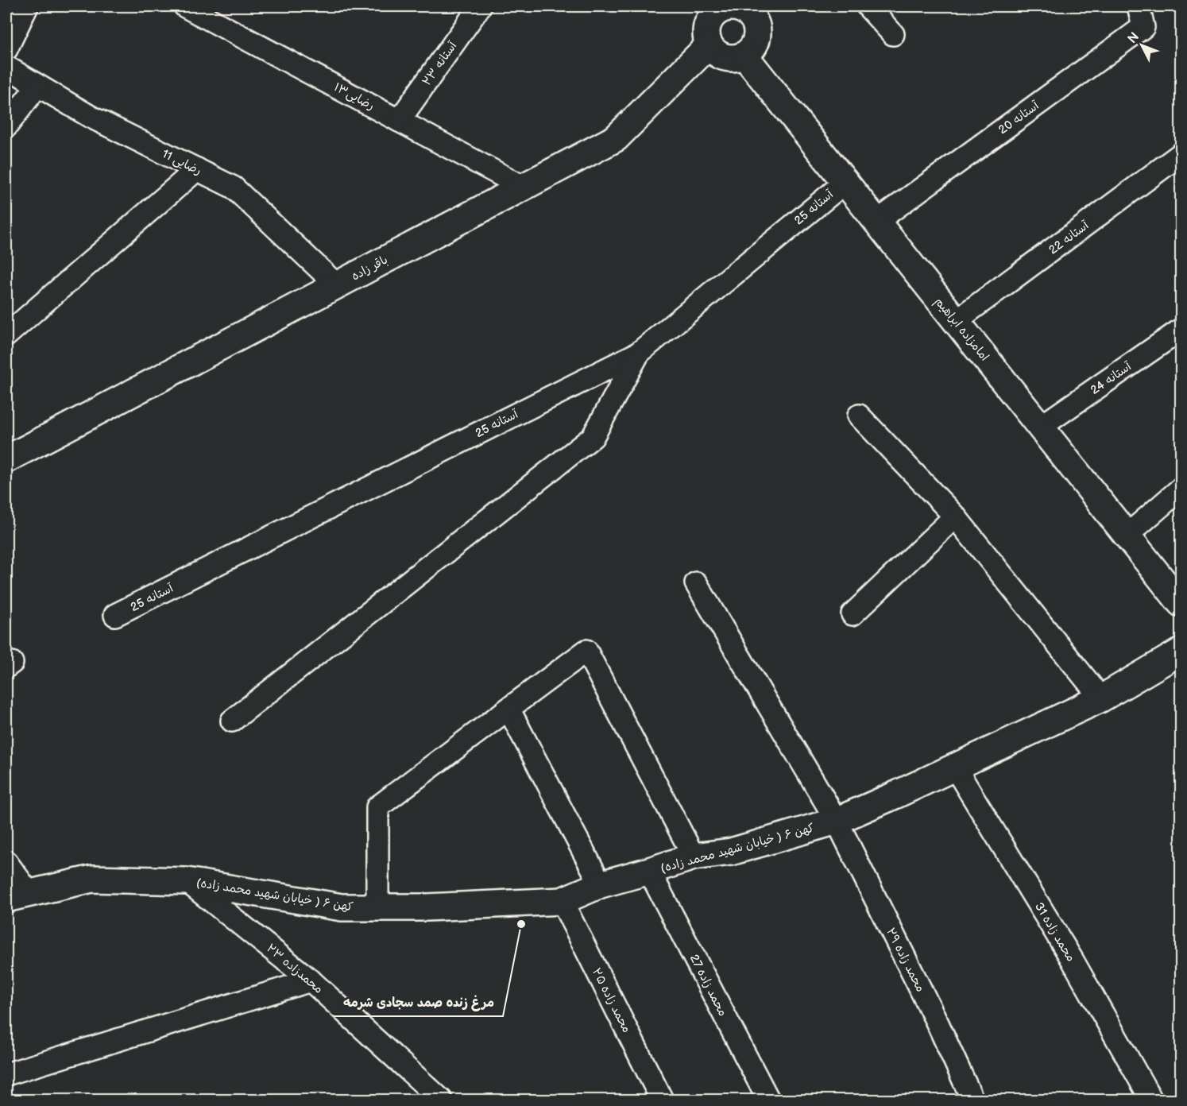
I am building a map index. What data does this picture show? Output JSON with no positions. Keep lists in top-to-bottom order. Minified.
{"streets":{"street":["آستانه ۲۳","رضایی۱۳","آستانه 20","رضایی 11","آستانه 25","آستانه 22","باقر زاده","امامزاده ابراهیم","آستانه 24","کهن ۶ ( خیابان شهید محمد زاده)","محمد زاده 31","محمد زاده ۲۹","محمدزاده ۲۳","محمد زاده 27","محمد زاده ۲۵"]},"crossings":[["آستانه ۲۳","رضایی۱۳"],["رضایی۱۳","باقر زاده"],["آستانه 20","امامزاده ابراهیم"],["رضایی 11","باقر زاده"],["آستانه 25","امامزاده ابراهیم"],["آستانه 22","امامزاده ابراهیم"],["باقر زاده","امامزاده ابراهیم"],["امامزاده ابراهیم","آستانه 24"],["کهن ۶ ( خیابان شهید محمد زاده)","محمد زاده 31"],["کهن ۶ ( خیابان شهید محمد زاده)","محمد زاده ۲۹"],["کهن ۶ ( خیابان شهید محمد زاده)","محمدزاده ۲۳"],["کهن ۶ ( خیابان شهید محمد زاده)","محمد زاده 27"],["کهن ۶ ( خیابان شهید محمد زاده)","محمد زاده ۲۵"]],"places":["مرغ زنده صمد سجادی شرمه"],"north":"top left"}
